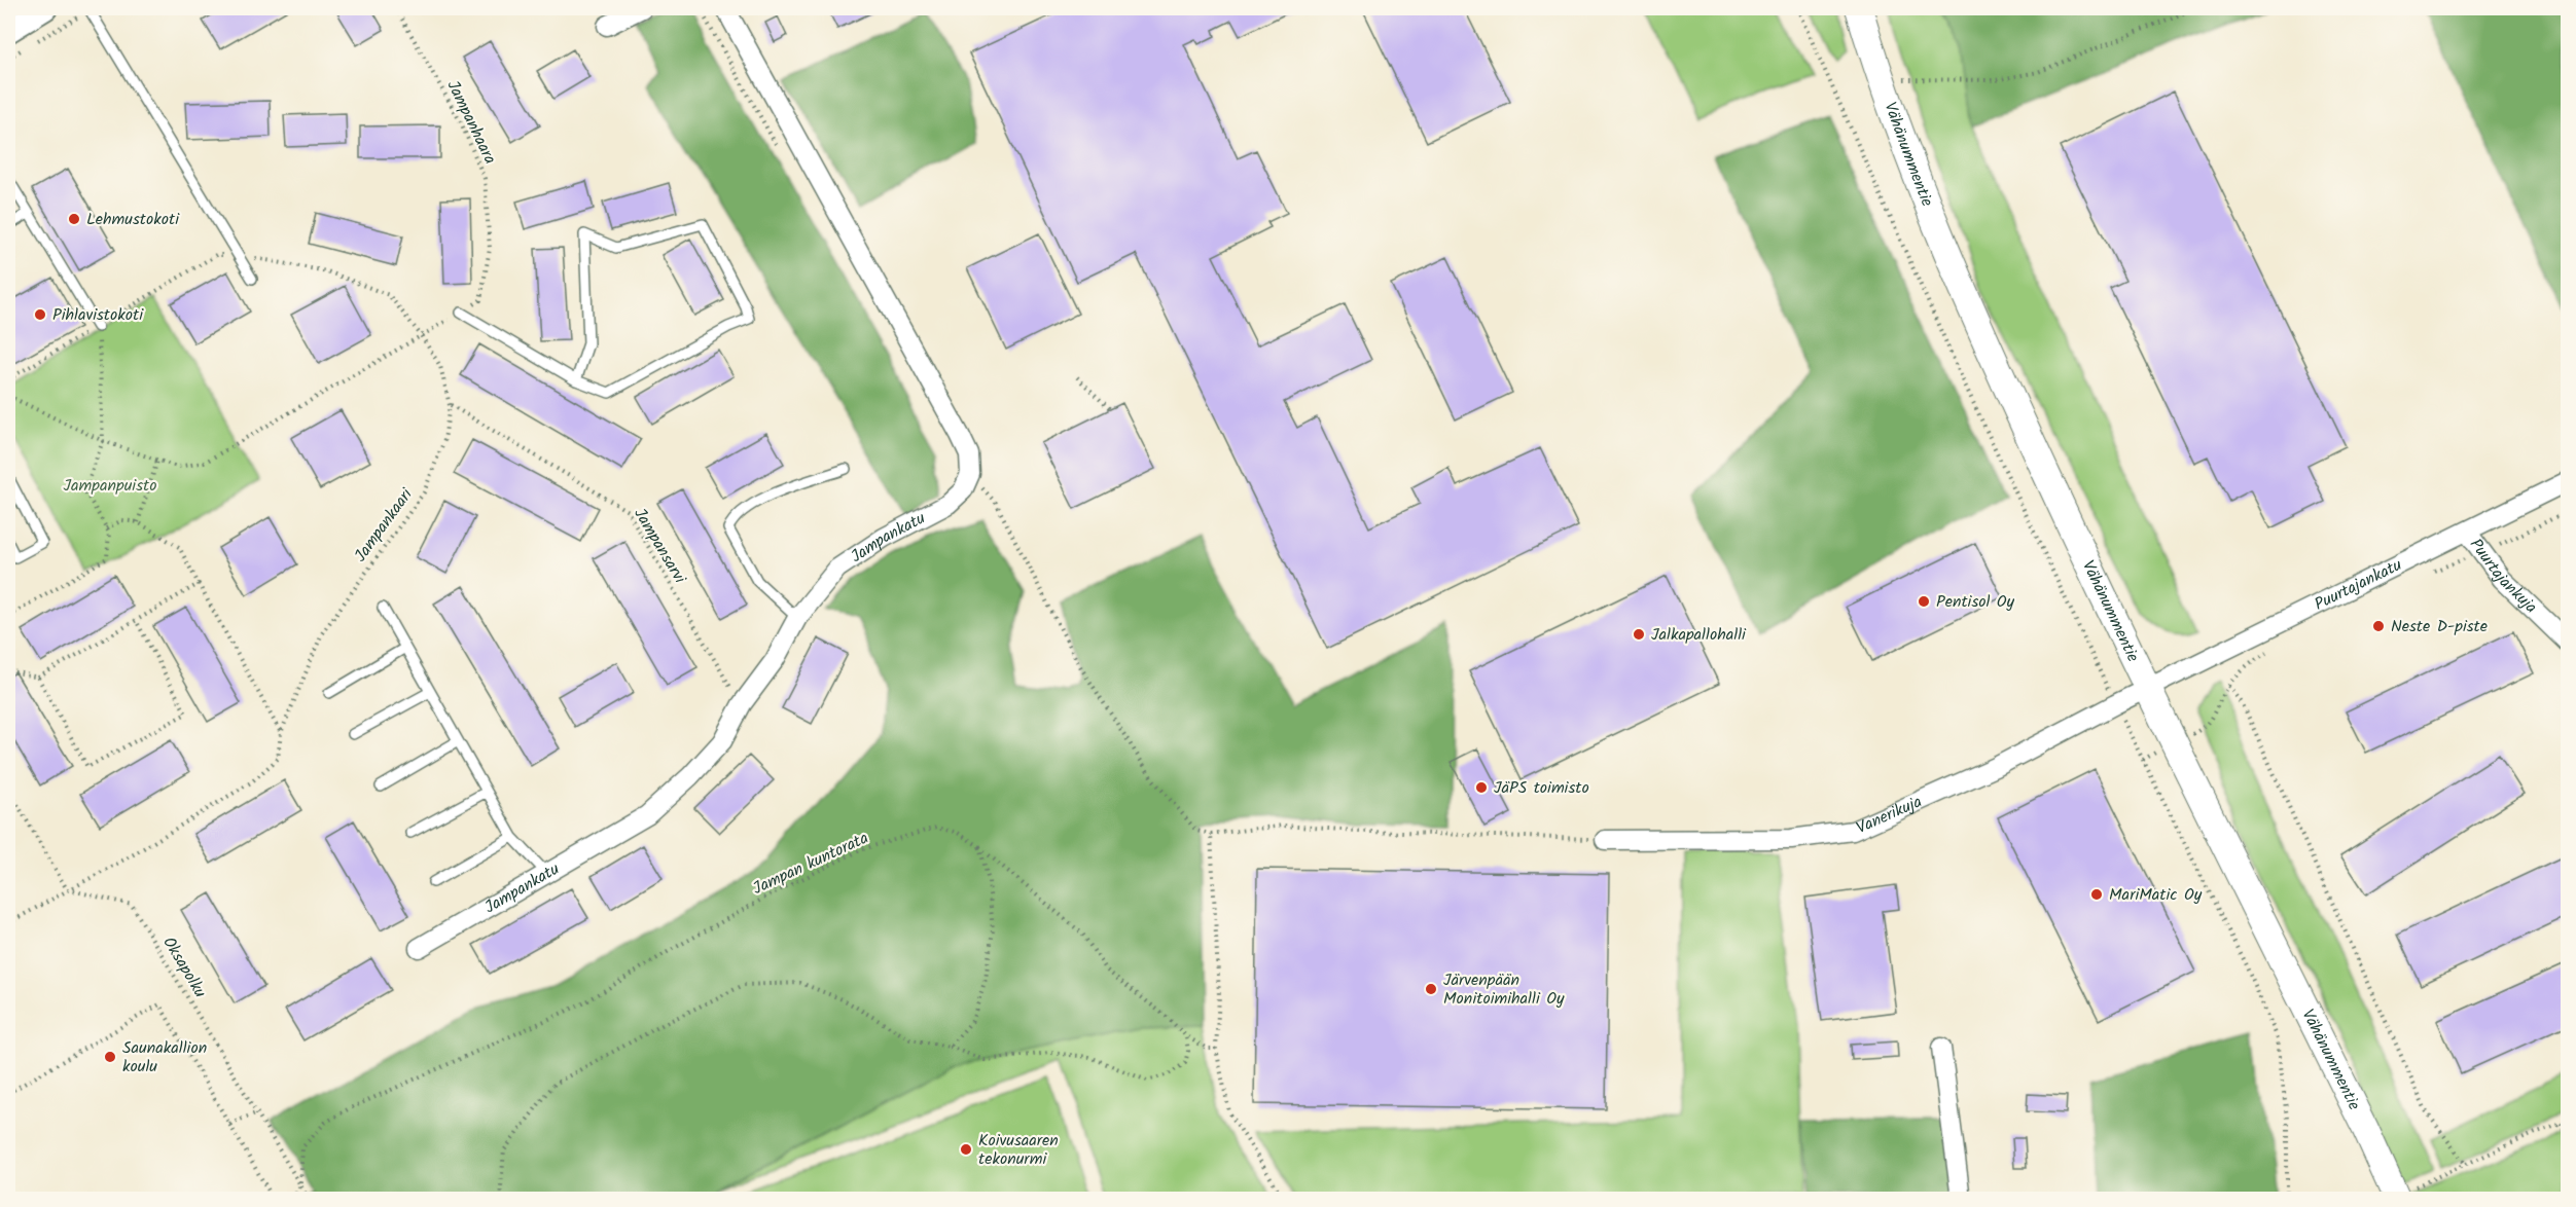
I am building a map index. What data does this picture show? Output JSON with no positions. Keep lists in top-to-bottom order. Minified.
{"streets":{"main road":["Vähänummentie"],"street":["Jampankatu","Puurtajankuja","Puurtajankatu","Vanerikuja"],"path":["Jampanhaara","Jampankaari","Jampansarvi","Jampan kuntorata","Oksapolku"]},"crossings":[["Jampanhaara","Jampankaari"],["Vähänummentie","Puurtajankatu"],["Vähänummentie","Vanerikuja"],["Jampankaari","Jampansarvi"],["Jampankaari","Oksapolku"],["Jampankatu","Jampansarvi"],["Puurtajankuja","Puurtajankatu"],["Puurtajankatu","Vanerikuja"],["Jampan kuntorata","Oksapolku"]],"parks":["Jampanpuisto"],"places":["Lehmustokoti","Pihlavistokoti","Pentisol Oy","Neste D-piste","Jalkapallohalli","JäPS toimisto","MariMatic Oy","Järvenpään Monitoimihalli Oy","Saunakallion koulu","Koivusaaren tekonurmi"]}
